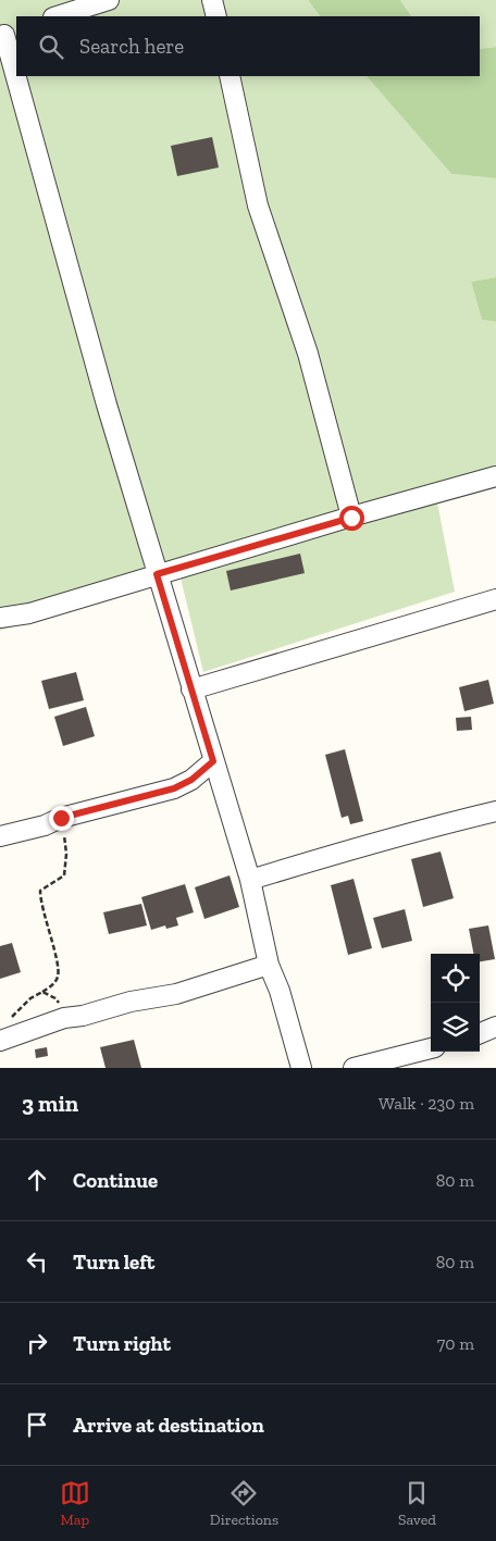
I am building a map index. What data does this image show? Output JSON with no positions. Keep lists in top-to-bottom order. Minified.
{"page":{"search":"Search here","heading":["3 min","Walk · 230 m"],"list":[["Continue","80 m"],["Turn left","80 m"],["Turn right","70 m"],"Arrive at destination"],"nav":["Map","Directions","Saved"]}}
